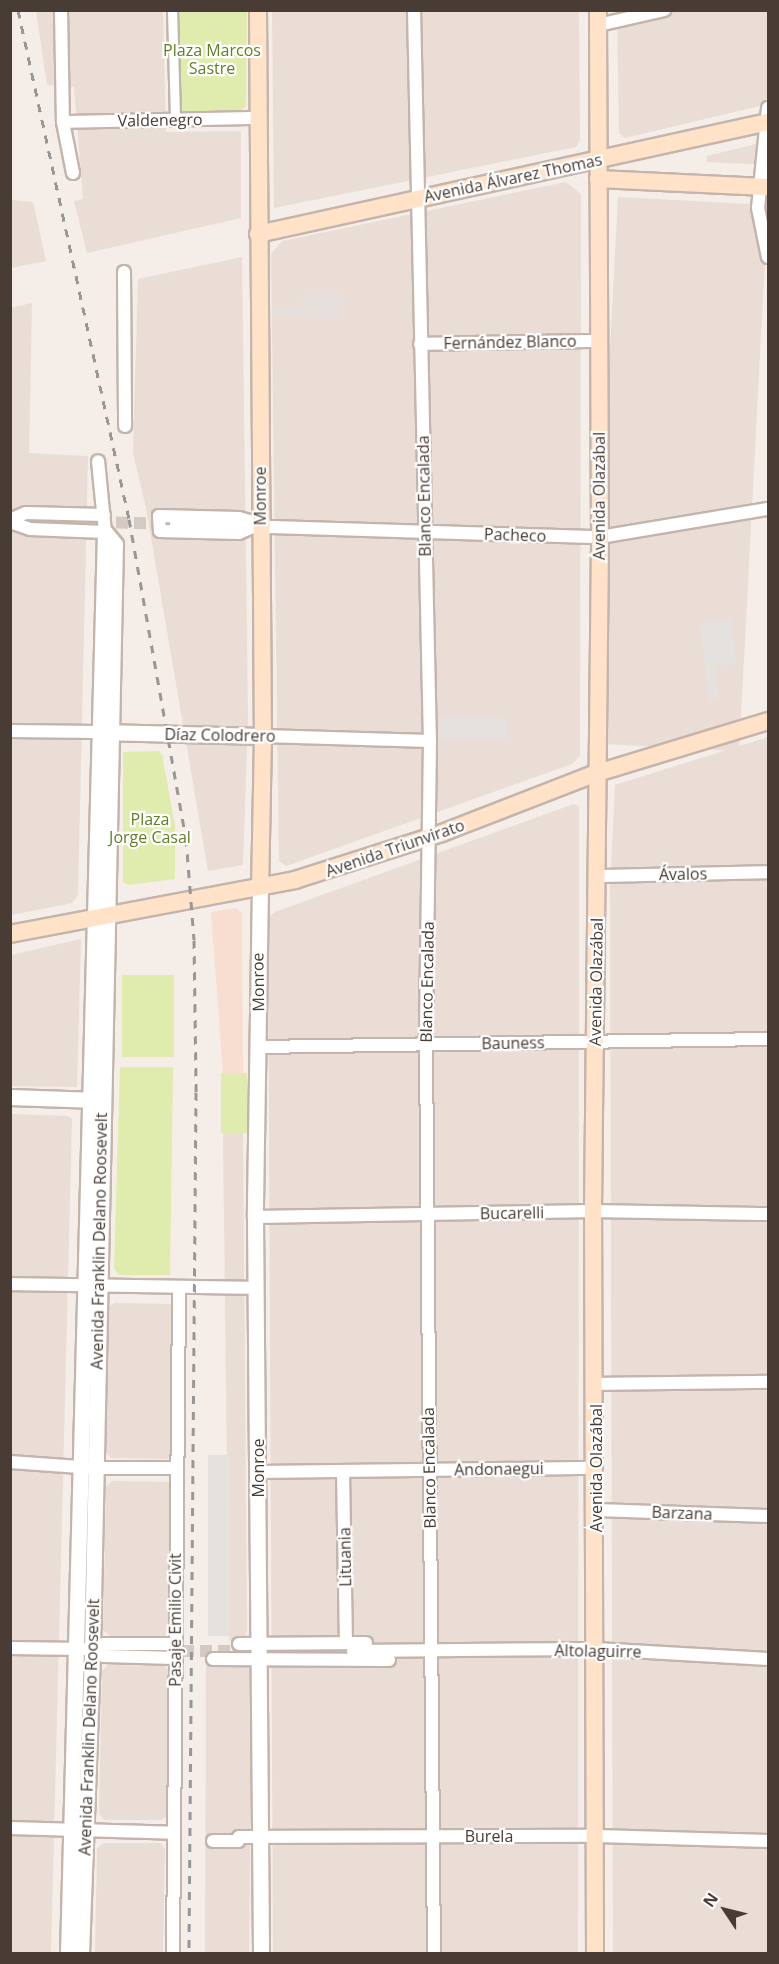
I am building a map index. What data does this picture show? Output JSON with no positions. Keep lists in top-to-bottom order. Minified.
{"streets":{"main road":["Avenida Álvarez Thomas","Monroe","Avenida Olazábal","Avenida Triunvirato"],"street":["Valdenegro","Fernández Blanco","Blanco Encalada","Pacheco","Díaz Colodrero","Ávalos","Bauness","Bucarelli","Avenida Franklin Delano Roosevelt","Andonaegui","Barzana","Lituania","Pasaje Emilio Civit","Altolaguirre","Burela"]},"crossings":[["Valdenegro","Monroe"],["Avenida Álvarez Thomas","Monroe"],["Avenida Álvarez Thomas","Blanco Encalada"],["Avenida Álvarez Thomas","Avenida Olazábal"],["Fernández Blanco","Blanco Encalada"],["Fernández Blanco","Avenida Olazábal"],["Monroe","Pacheco"],["Monroe","Díaz Colodrero"],["Monroe","Avenida Triunvirato"],["Monroe","Bauness"],["Monroe","Bucarelli"],["Monroe","Andonaegui"],["Monroe","Altolaguirre"],["Monroe","Burela"],["Blanco Encalada","Pacheco"],["Blanco Encalada","Díaz Colodrero"],["Blanco Encalada","Avenida Triunvirato"],["Blanco Encalada","Bauness"],["Blanco Encalada","Bucarelli"],["Blanco Encalada","Andonaegui"],["Blanco Encalada","Altolaguirre"],["Blanco Encalada","Burela"],["Avenida Olazábal","Pacheco"],["Avenida Olazábal","Avenida Triunvirato"],["Avenida Olazábal","Ávalos"],["Avenida Olazábal","Bauness"],["Avenida Olazábal","Bucarelli"],["Avenida Olazábal","Andonaegui"],["Avenida Olazábal","Barzana"],["Avenida Olazábal","Altolaguirre"],["Avenida Olazábal","Burela"],["Díaz Colodrero","Avenida Franklin Delano Roosevelt"],["Avenida Triunvirato","Avenida Franklin Delano Roosevelt"],["Andonaegui","Lituania"],["Lituania","Altolaguirre"]],"parks":["Plaza Marcos Sastre","Plaza Jorge Casal"],"north":"top left"}
